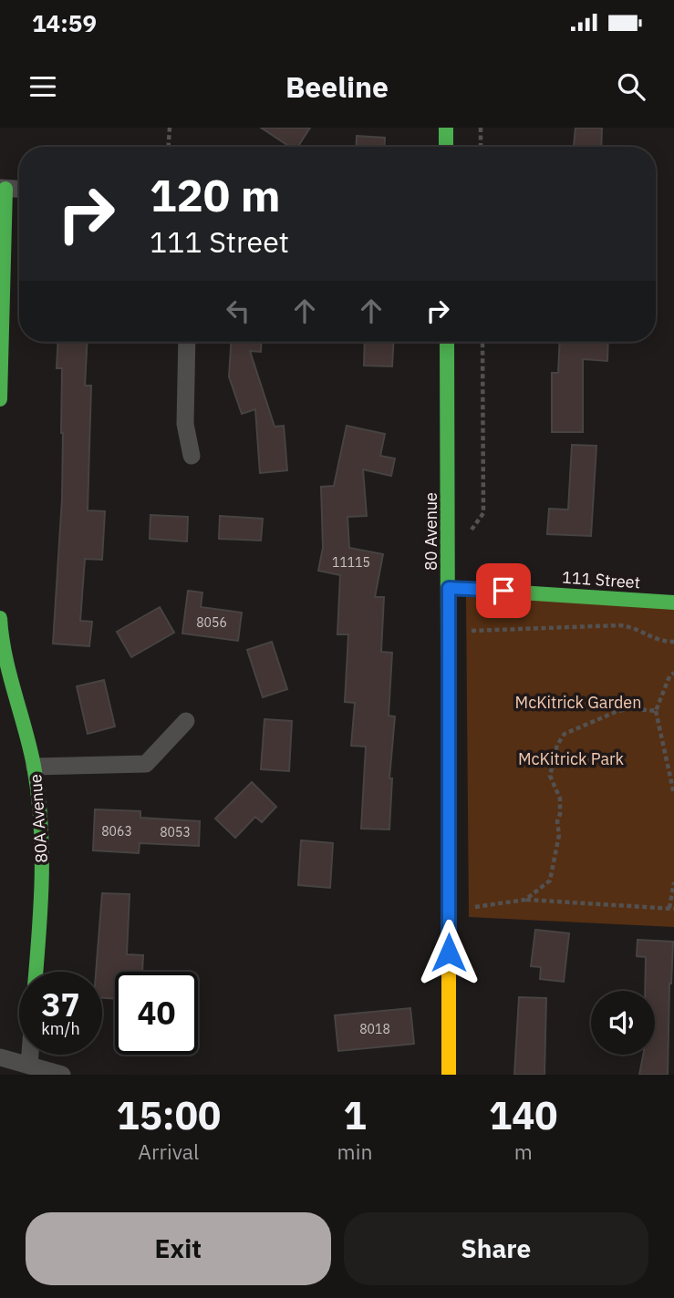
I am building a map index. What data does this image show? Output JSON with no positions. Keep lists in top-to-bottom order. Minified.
{"streets":{"street":["80 Avenue","111 Street","80A Avenue"]},"crossings":[["80 Avenue","111 Street"]],"parks":["McKitrick Garden","McKitrick Park"],"house_numbers":["11115","8056","8063","8053","8018"],"page":{"status":"14:59","header":"Beeline","turn":["120 m","111 Street"],"speed":"37 km/h","limit":"40","eta":["15:00","Arrival","1","min","140","m"],"buttons":["Exit","Share"]}}
